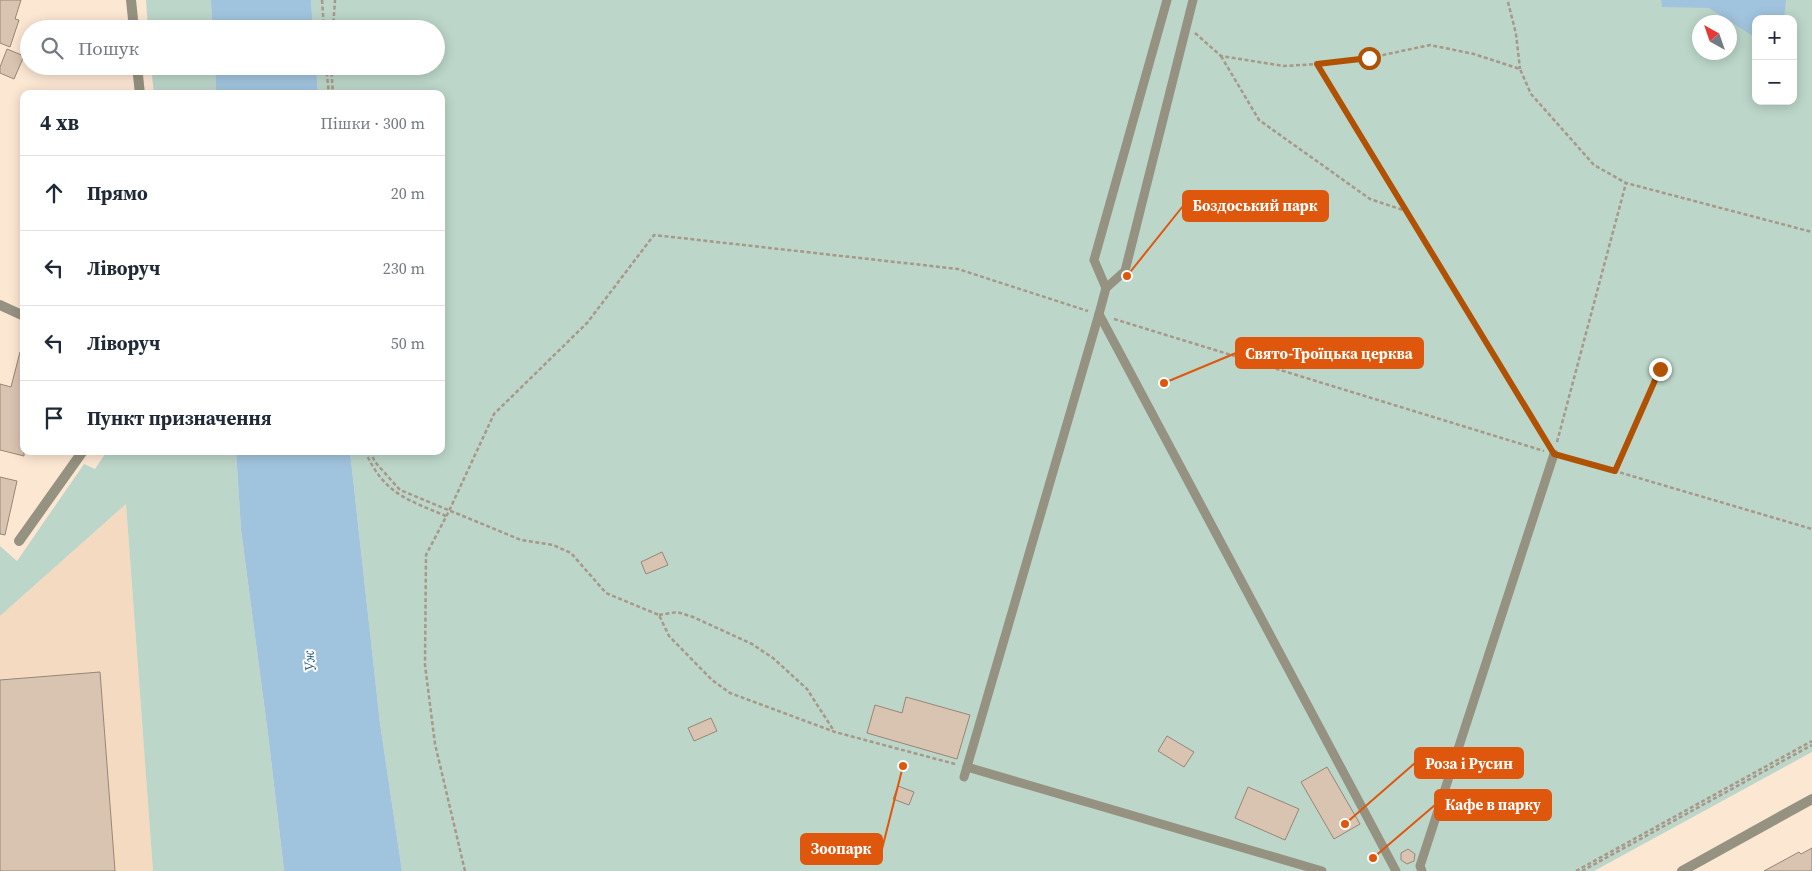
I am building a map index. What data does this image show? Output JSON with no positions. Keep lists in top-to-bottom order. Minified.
{"water":["Уж"],"places":["Боздоський парк","Свято-Троїцька церква","Зоопарк","Роза і Русин","Кафе в парку"],"north":"top left","page":{"map_buttons":["+","−"],"search":"Пошук","heading":["4 хв","Пішки · 300 m"],"list":[["Прямо","20 m"],["Ліворуч","230 m"],["Ліворуч","50 m"],"Пункт призначення"]}}
